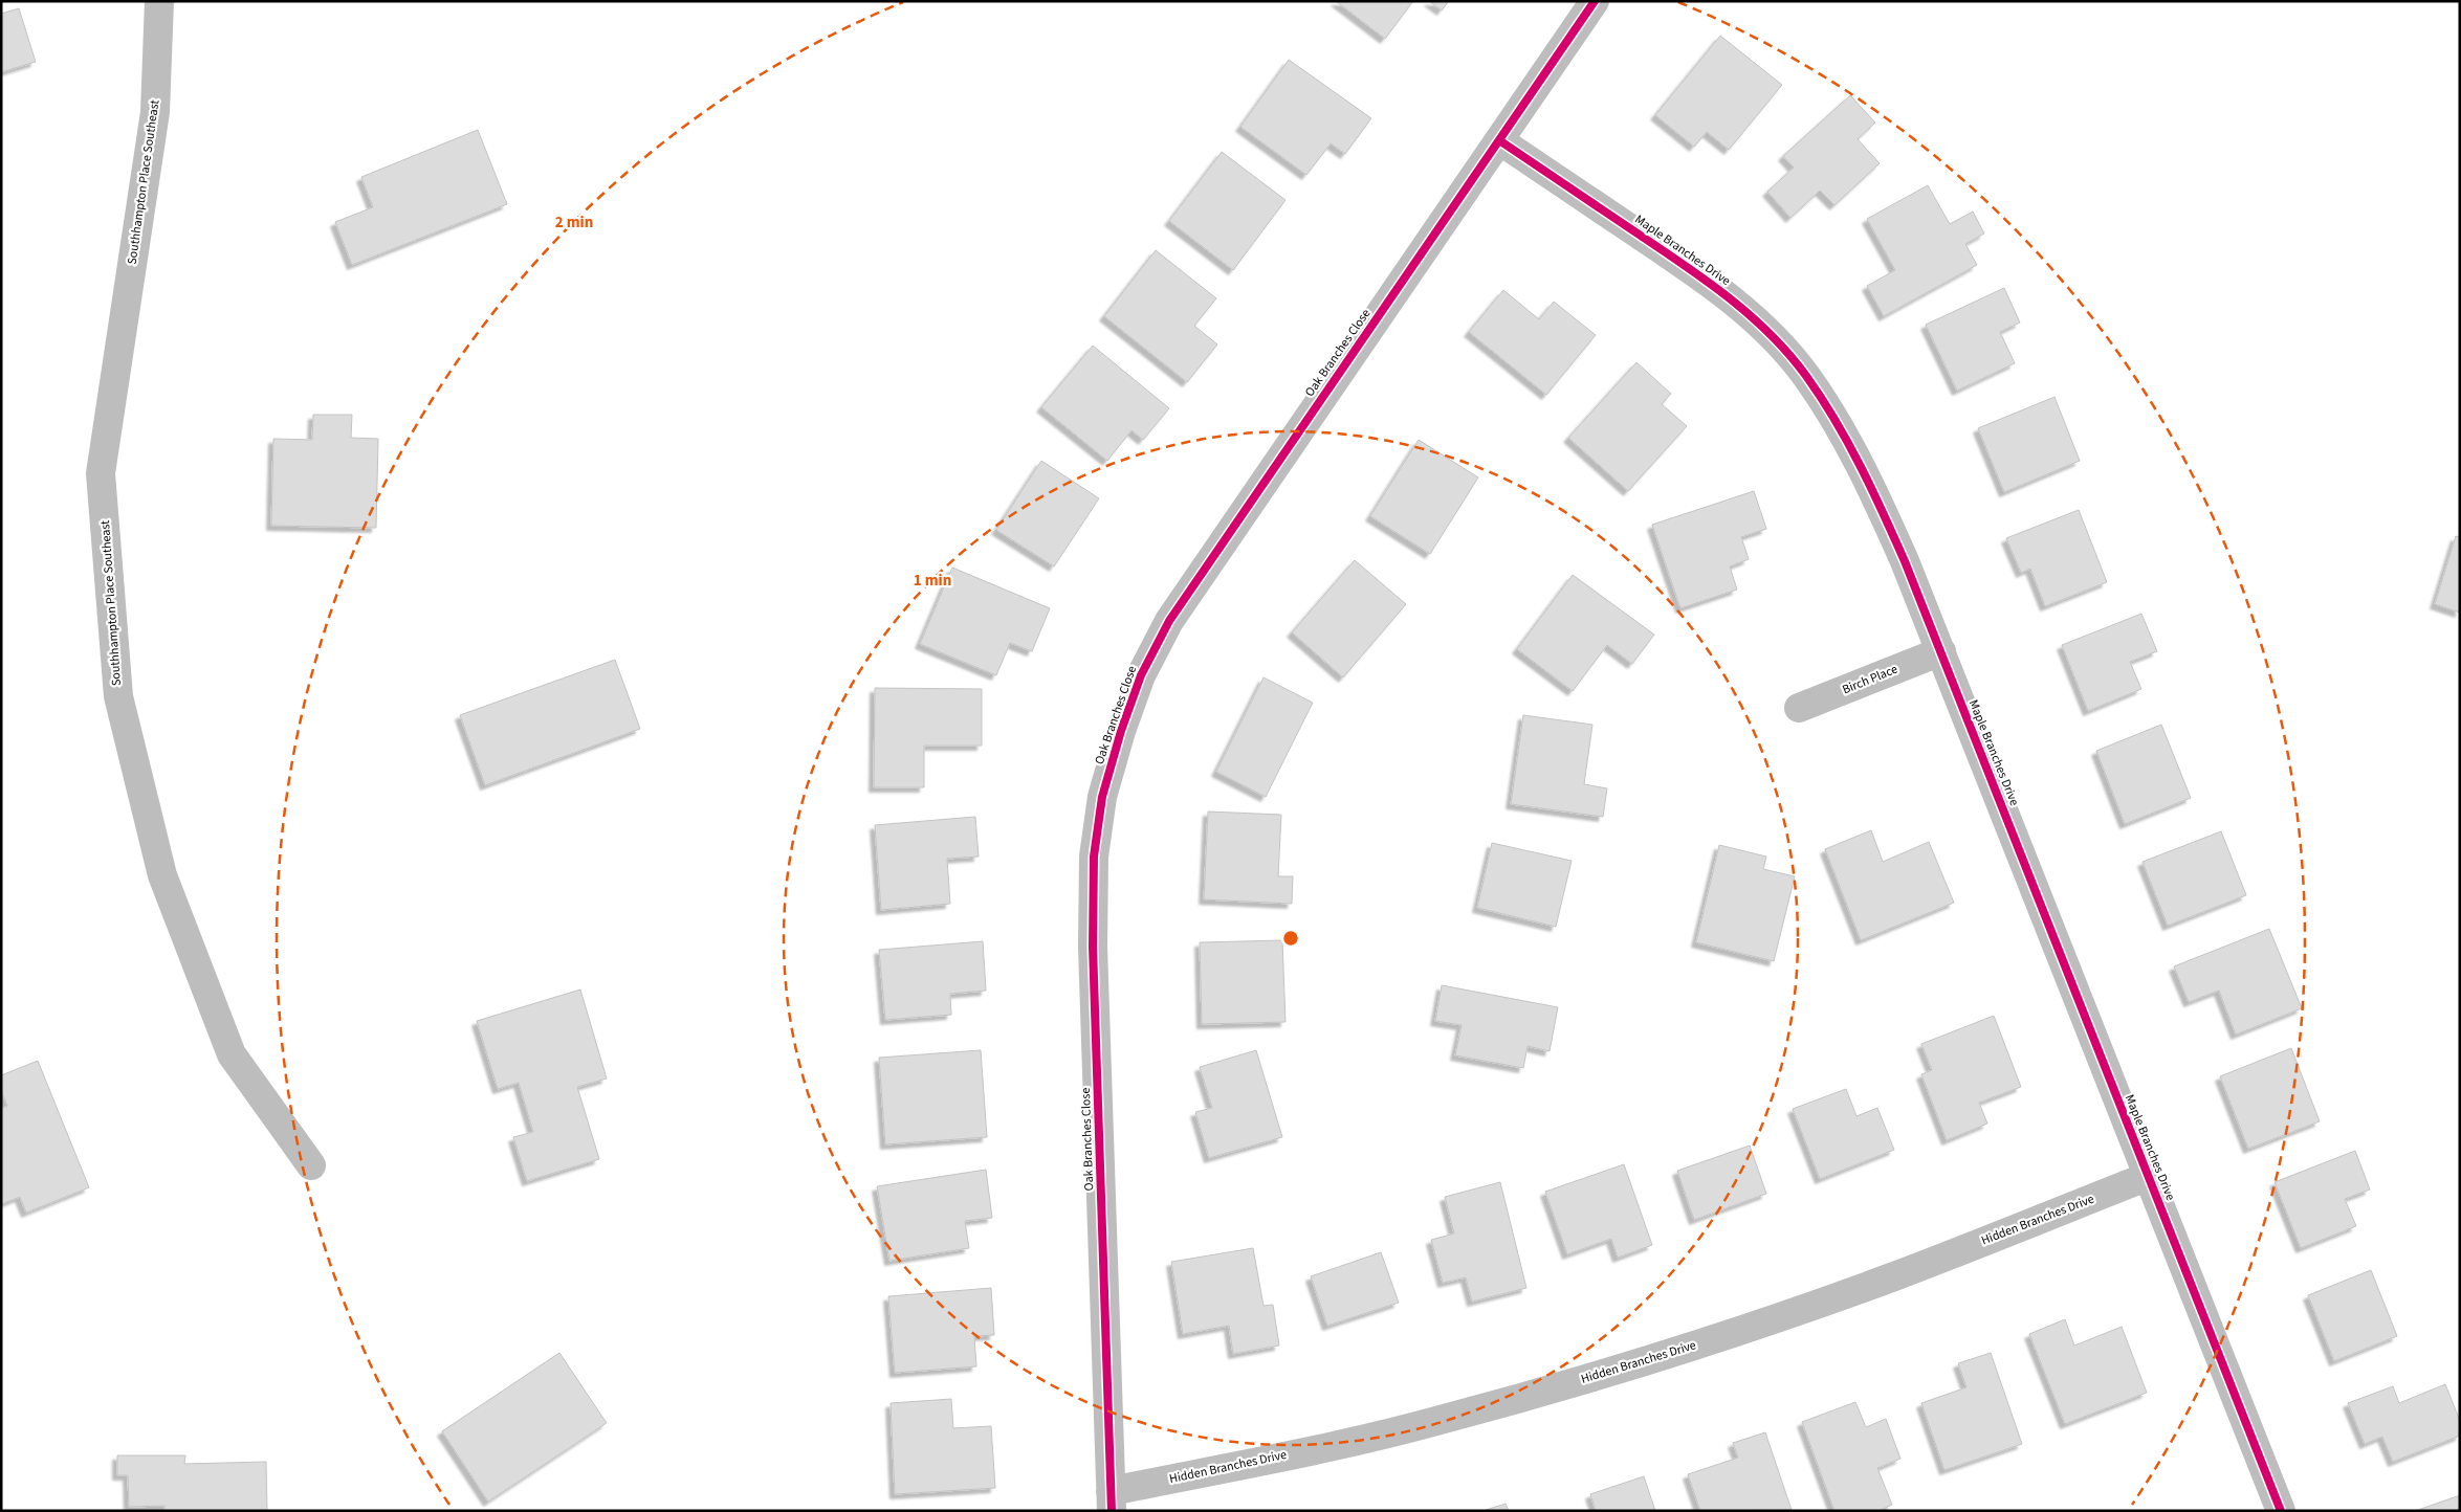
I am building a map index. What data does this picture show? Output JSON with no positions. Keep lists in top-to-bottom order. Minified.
{"streets":{"street":["Southhampton Place Southeast","Maple Branches Drive","Oak Branches Close","Birch Place","Hidden Branches Drive"]},"crossings":[["Maple Branches Drive","Oak Branches Close"],["Maple Branches Drive","Birch Place"],["Maple Branches Drive","Hidden Branches Drive"],["Oak Branches Close","Hidden Branches Drive"]],"rings":["2 min","1 min"]}
